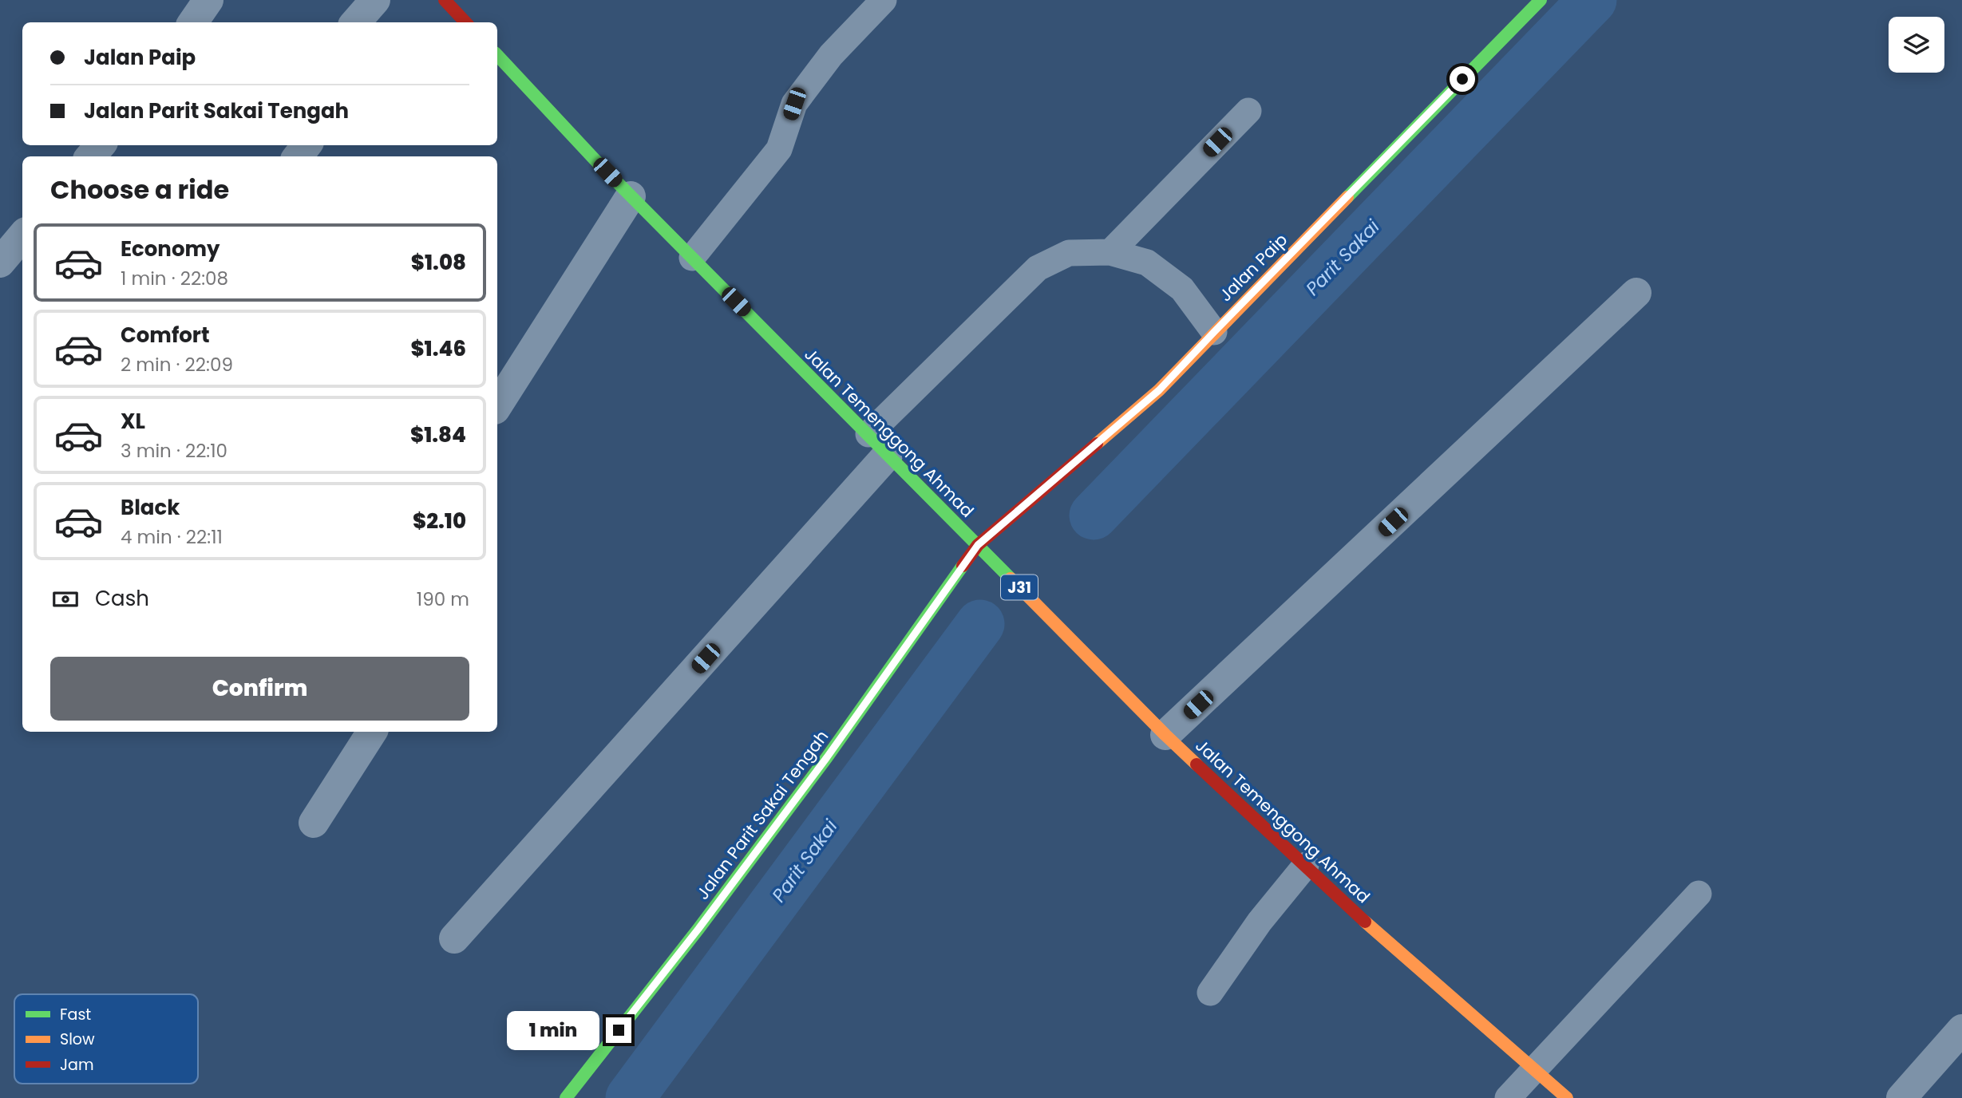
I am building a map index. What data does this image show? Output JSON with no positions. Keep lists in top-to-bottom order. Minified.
{"streets":{"main road":["Jalan Paip","Jalan Temenggong Ahmad","J31","Jalan Parit Sakai Tengah"]},"crossings":[["Jalan Paip","Jalan Temenggong Ahmad"],["Jalan Paip","Jalan Parit Sakai Tengah"],["Jalan Temenggong Ahmad","Jalan Parit Sakai Tengah"]],"water":["Parit Sakai"],"legend":["Fast","Slow","Jam"],"page":{"banner":["Jalan Paip","Jalan Parit Sakai Tengah"],"heading":"Choose a ride","list":[{"name":"Economy","note":"1 min · 22:08","value":"$1.08"},{"name":"Comfort","note":"2 min · 22:09","value":"$1.46"},{"name":"XL","note":"3 min · 22:10","value":"$1.84"},{"name":"Black","note":"4 min · 22:11","value":"$2.10"}],"pay":["Cash","190 m"],"buttons":"Confirm","bubble":"1 min"}}
